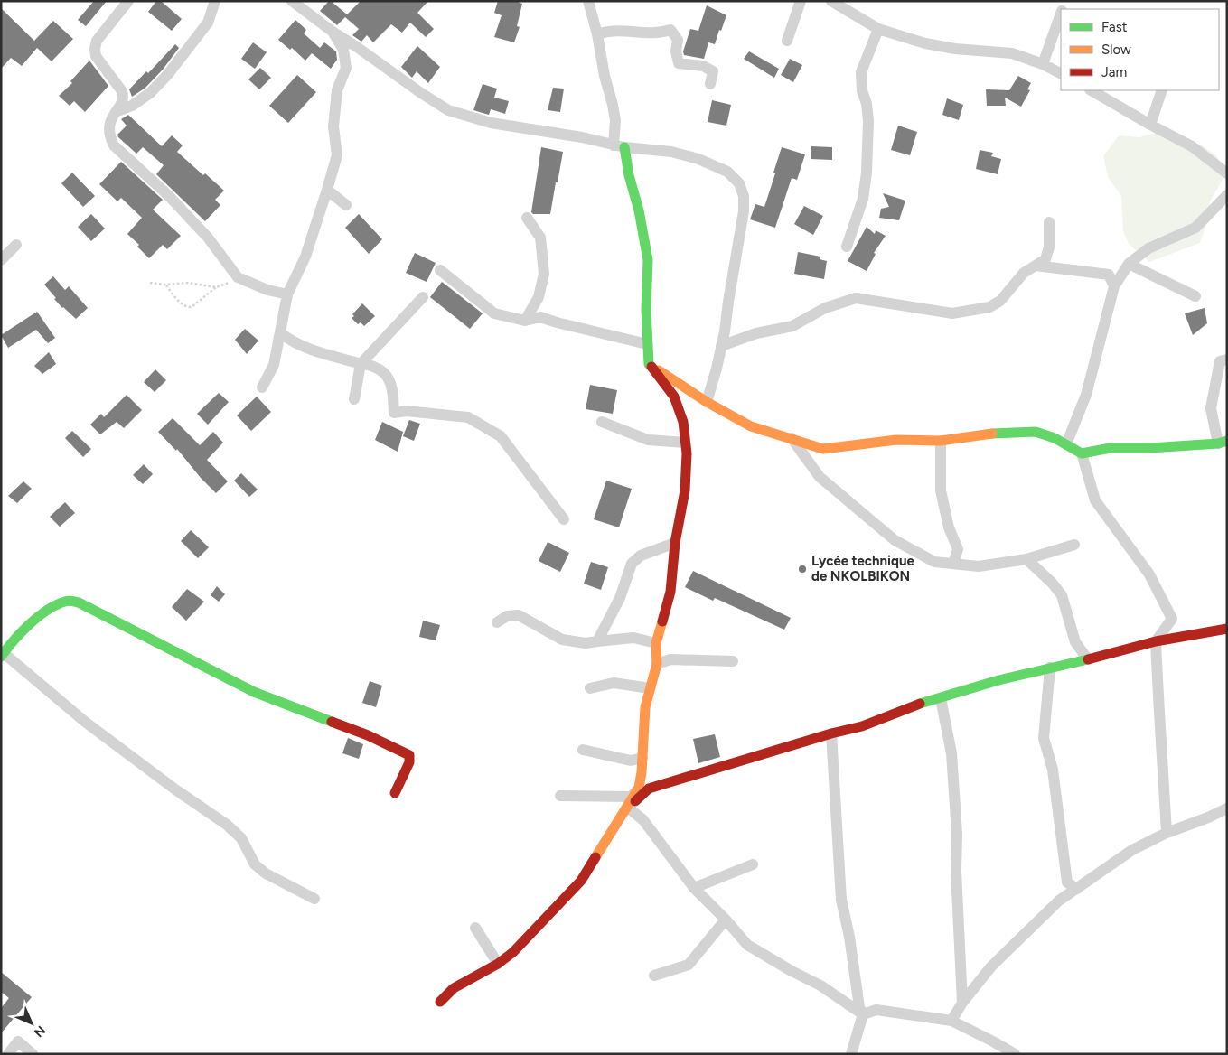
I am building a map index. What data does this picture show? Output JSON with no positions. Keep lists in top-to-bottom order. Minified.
{"places":["Lycée technique de NKOLBIKON"],"legend":["Fast","Slow","Jam"],"north":"bottom right"}
